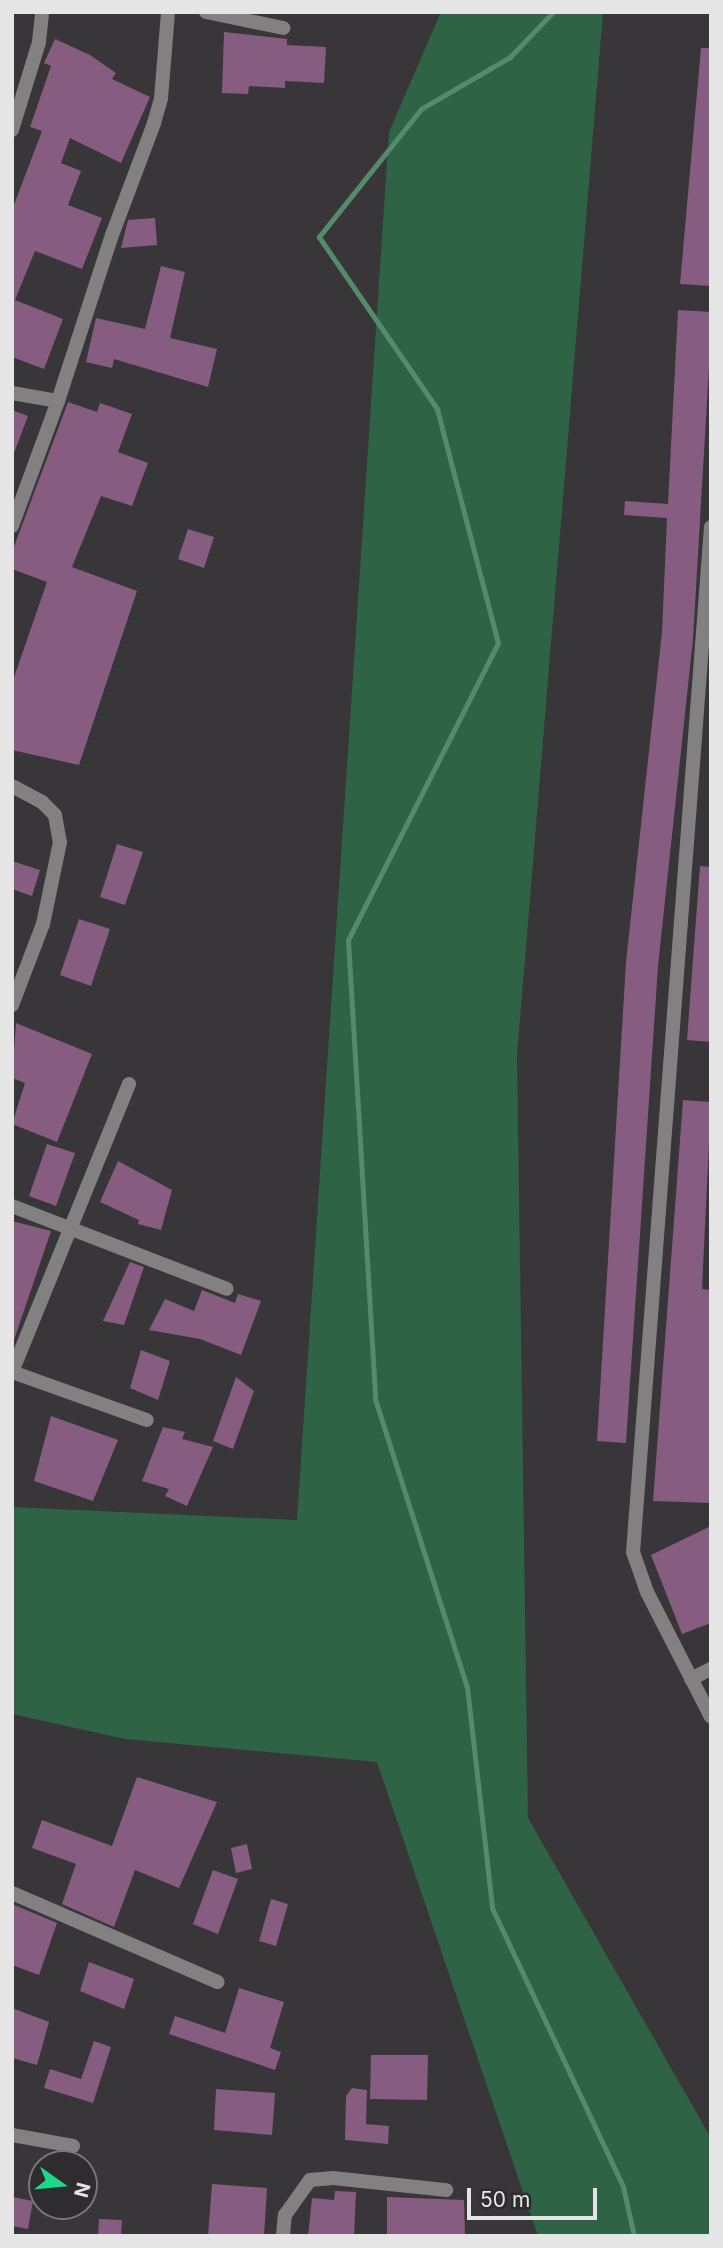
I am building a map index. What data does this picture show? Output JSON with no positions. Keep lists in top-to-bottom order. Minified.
{"scale_bar":"50 m","north":"right"}
